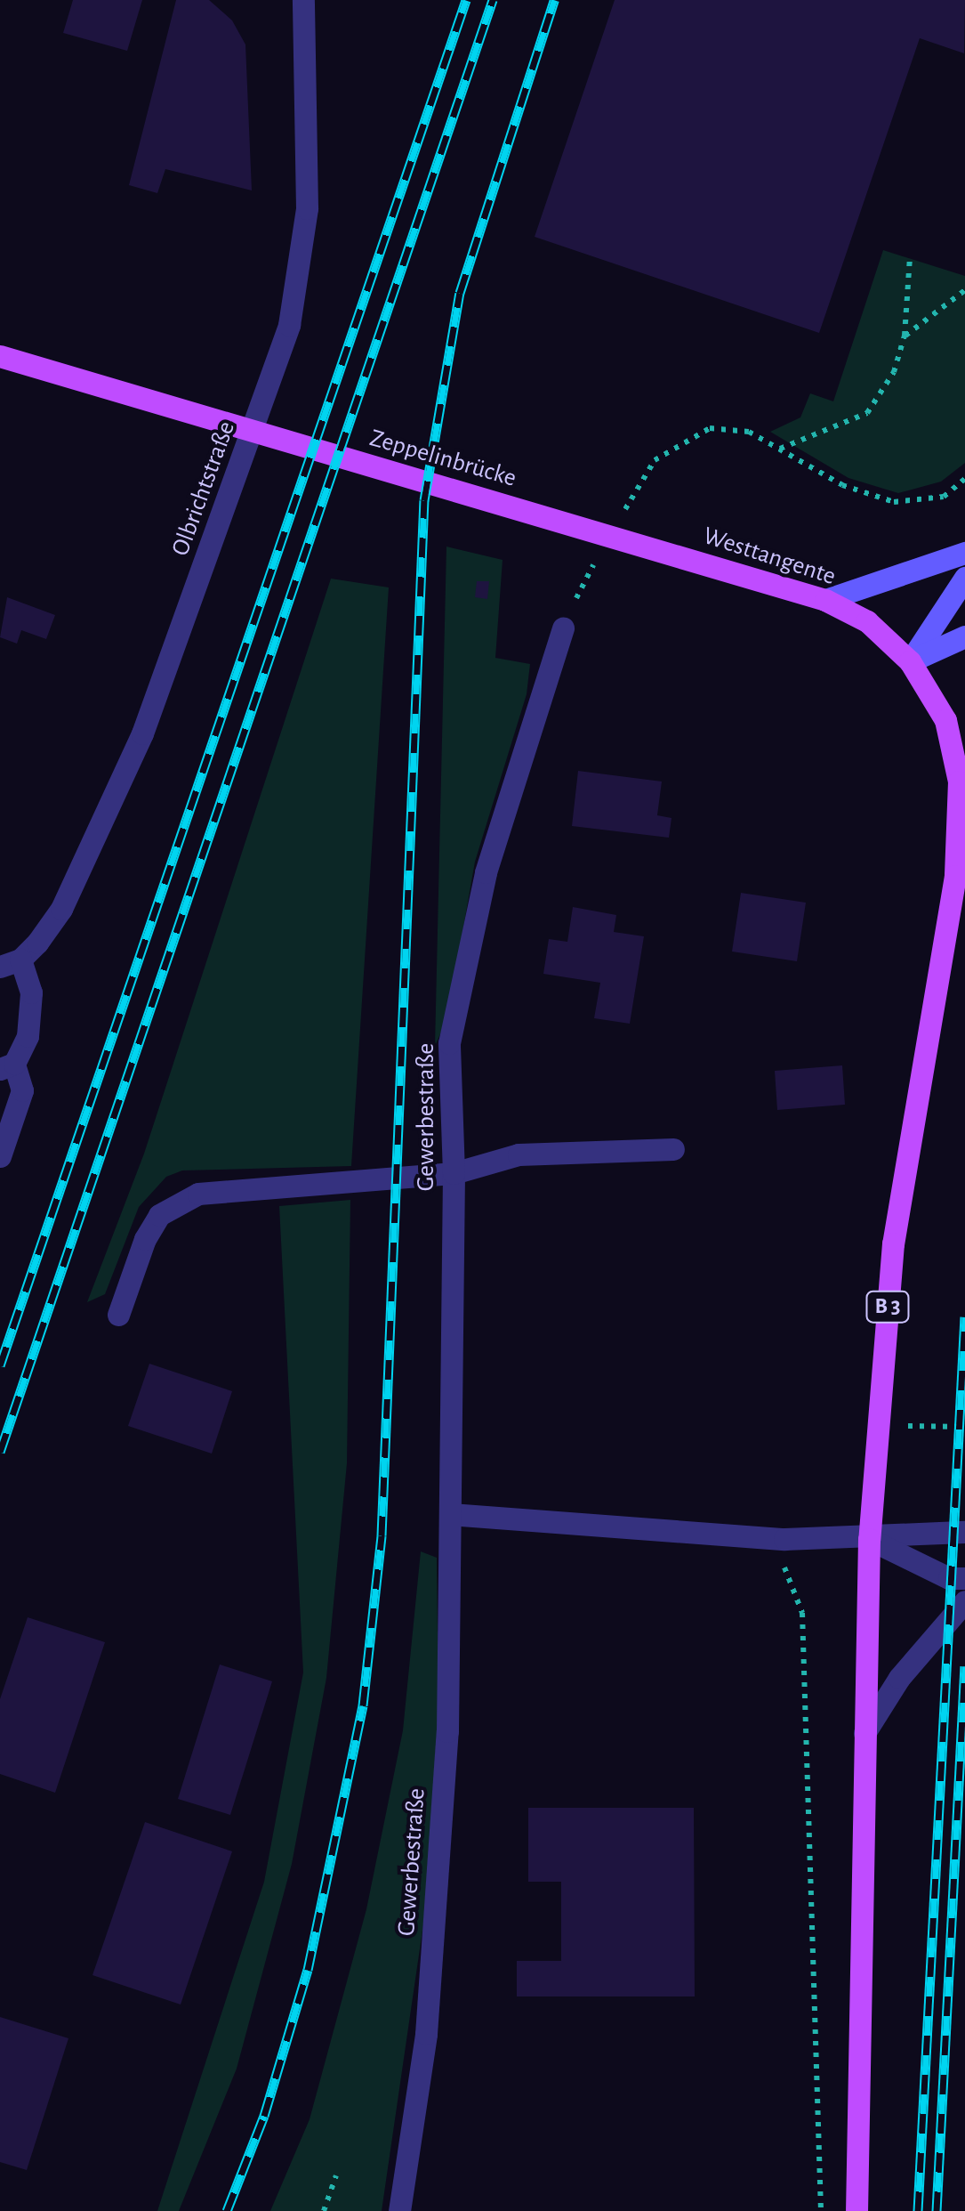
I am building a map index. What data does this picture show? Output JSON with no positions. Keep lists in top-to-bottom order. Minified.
{"streets":{"main road":["Zeppelinbrücke","Westtangente","B 3"],"street":["Olbrichtstraße","Gewerbestraße"]},"crossings":[["Zeppelinbrücke","Westtangente"],["Westtangente","B 3"]]}
